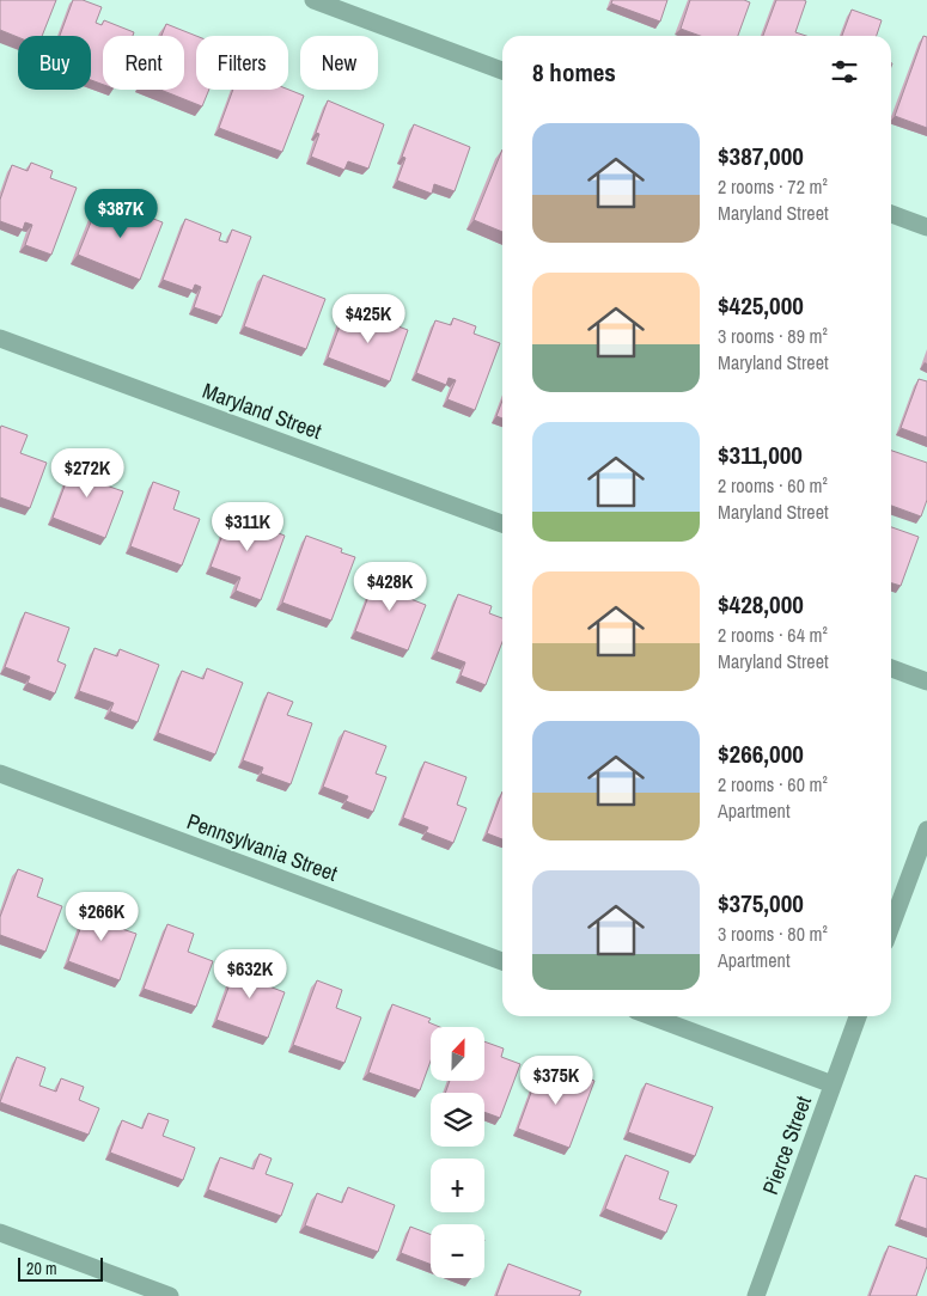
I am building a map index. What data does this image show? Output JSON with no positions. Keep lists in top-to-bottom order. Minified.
{"streets":{"street":["Maryland Street","Pennsylvania Street","Pierce Street"]},"scale_bar":"20 m","north":"top","page":{"chip":["Buy","Rent","Filters","New"],"heading":"8 homes","list":[{"name":"$387,000","note":"2 rooms · 72 m² · Maryland Street"},{"name":"$425,000","note":"3 rooms · 89 m² · Maryland Street"},{"name":"$311,000","note":"2 rooms · 60 m² · Maryland Street"},{"name":"$428,000","note":"2 rooms · 64 m² · Maryland Street"},{"name":"$266,000","note":"2 rooms · 60 m² · Apartment"},{"name":"$375,000","note":"3 rooms · 80 m² · Apartment"}],"price":["$387K","$425K","$272K","$311K","$428K","$266K","$632K","$375K"],"map_buttons":["+","−"],"scale":"20 m"}}
